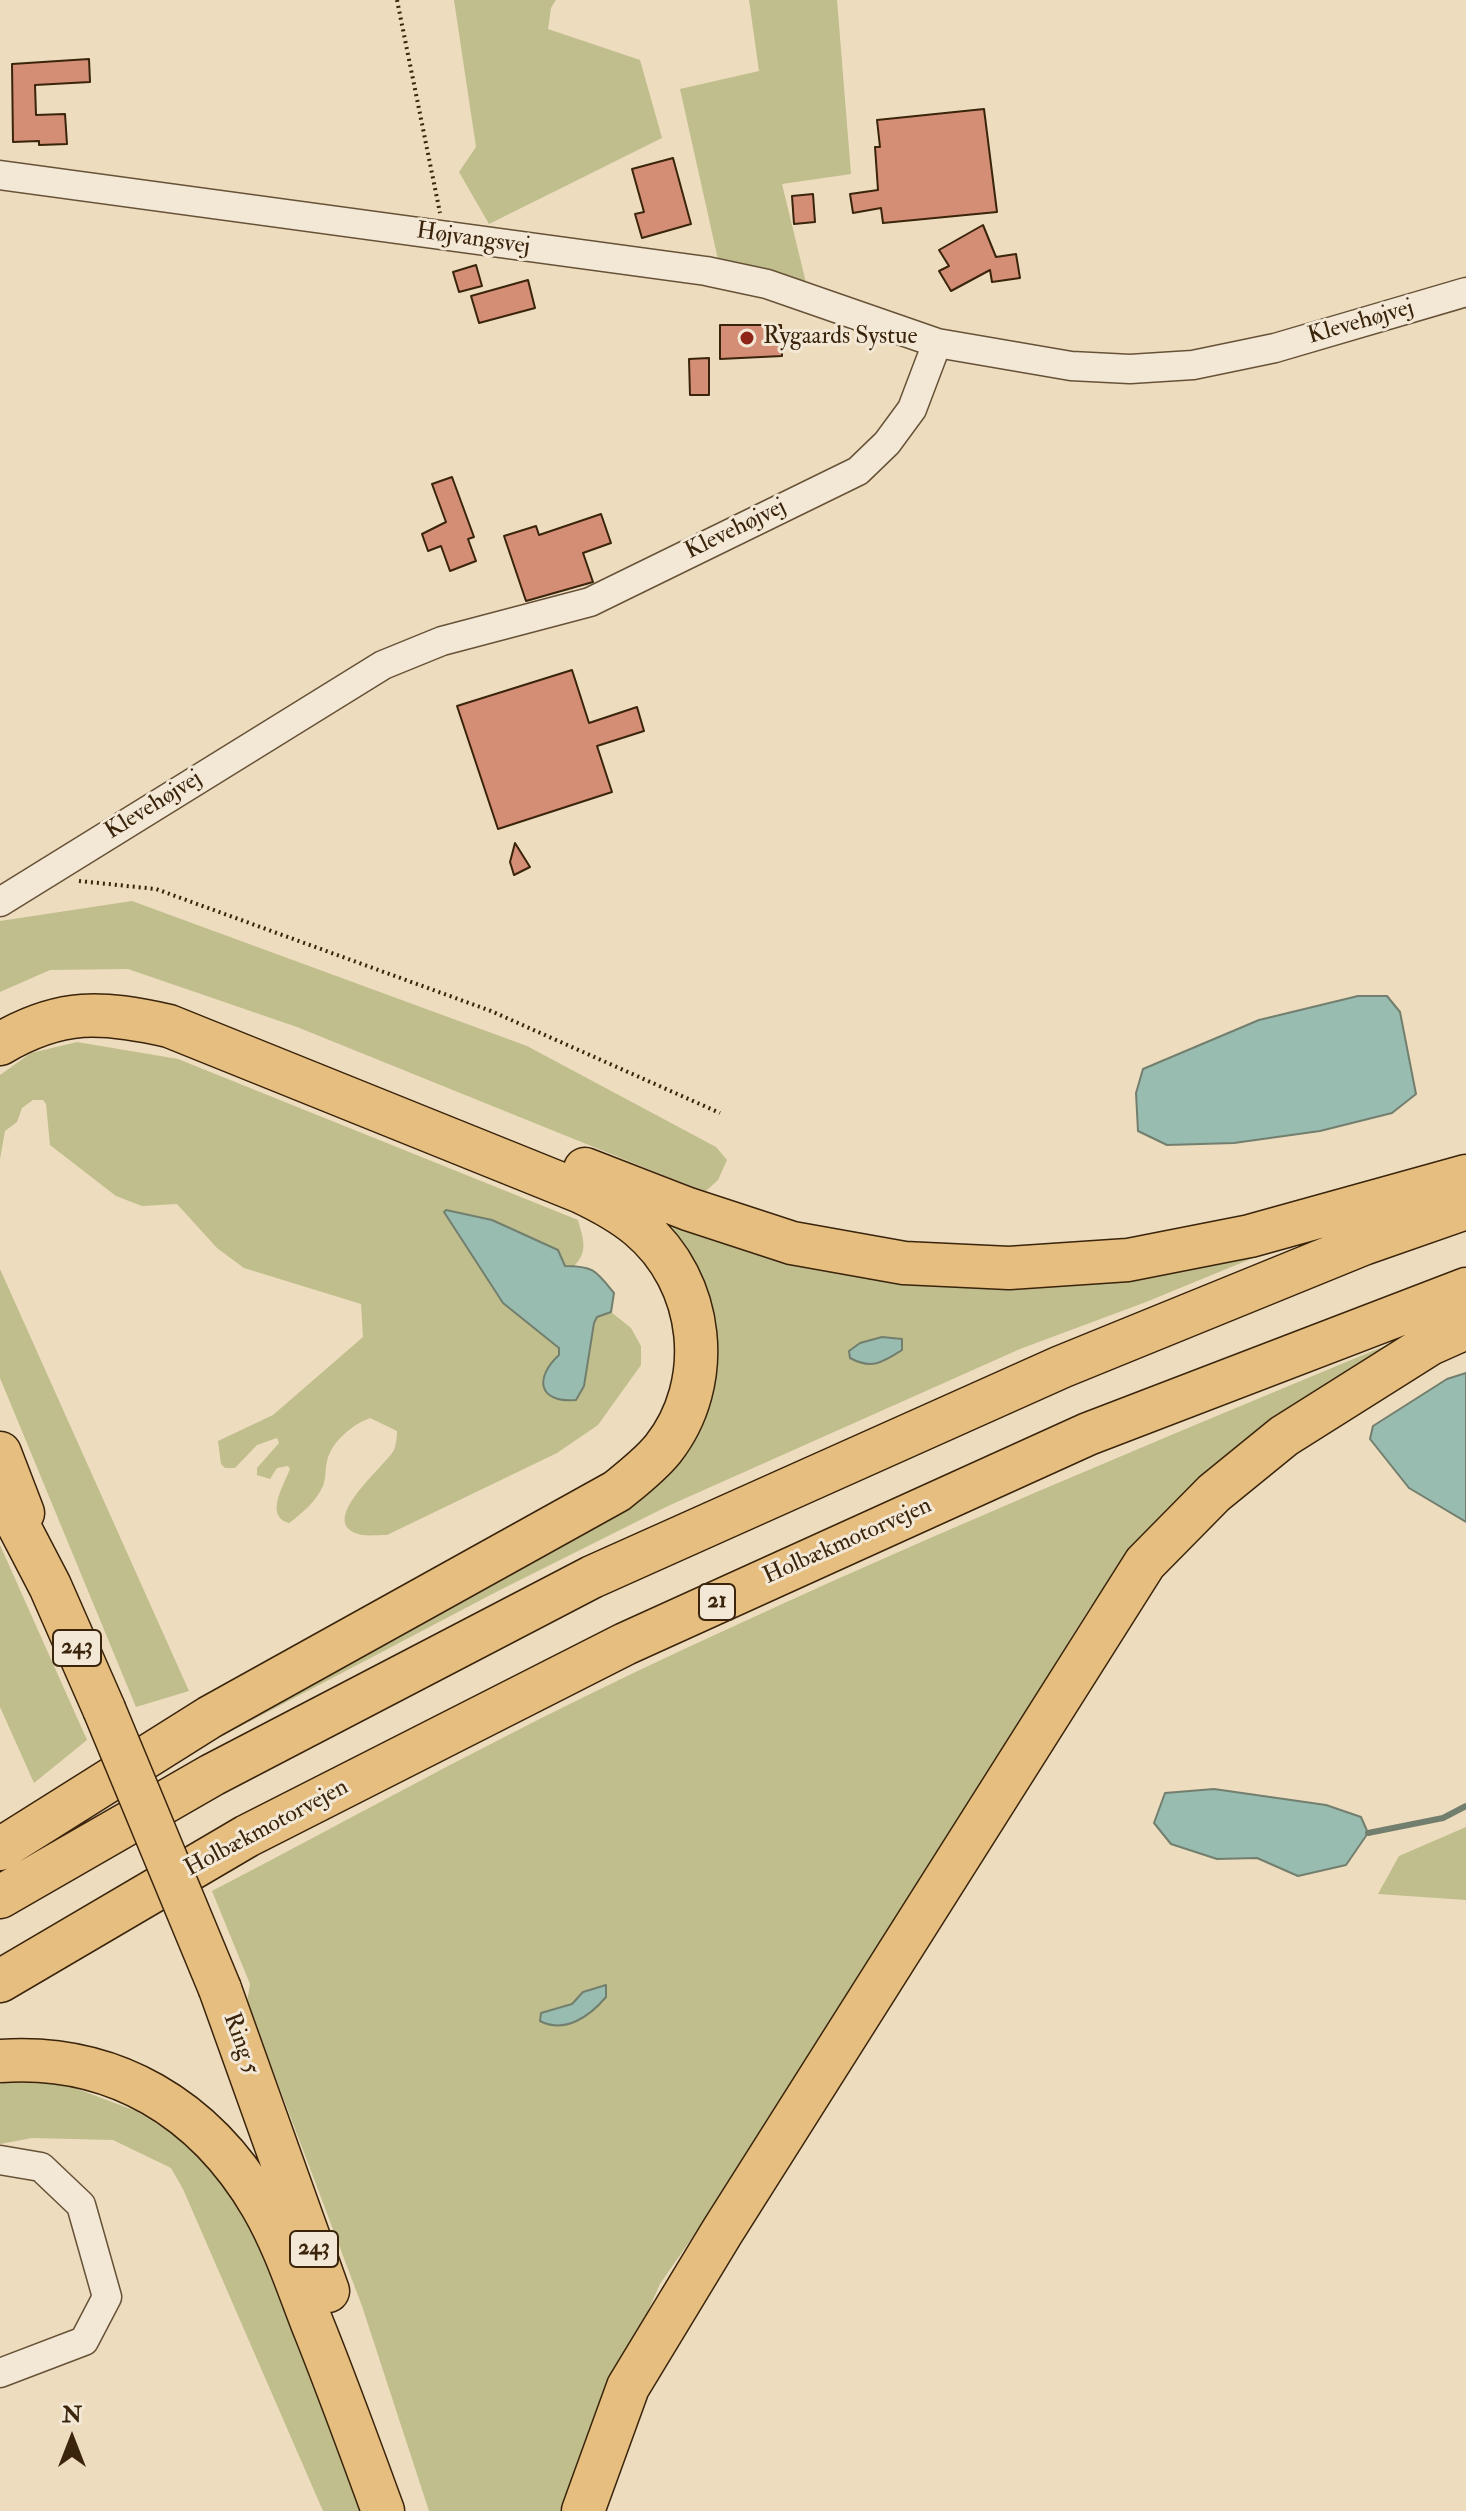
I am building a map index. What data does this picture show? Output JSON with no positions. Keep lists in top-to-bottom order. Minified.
{"streets":{"highway":["Holbækmotorvejen","21","243","Ring 5"],"street":["Højvangsvej","Klevehøjvej"]},"crossings":[["Højvangsvej","Klevehøjvej"]],"places":["Rygaards Systue"],"north":"top"}
